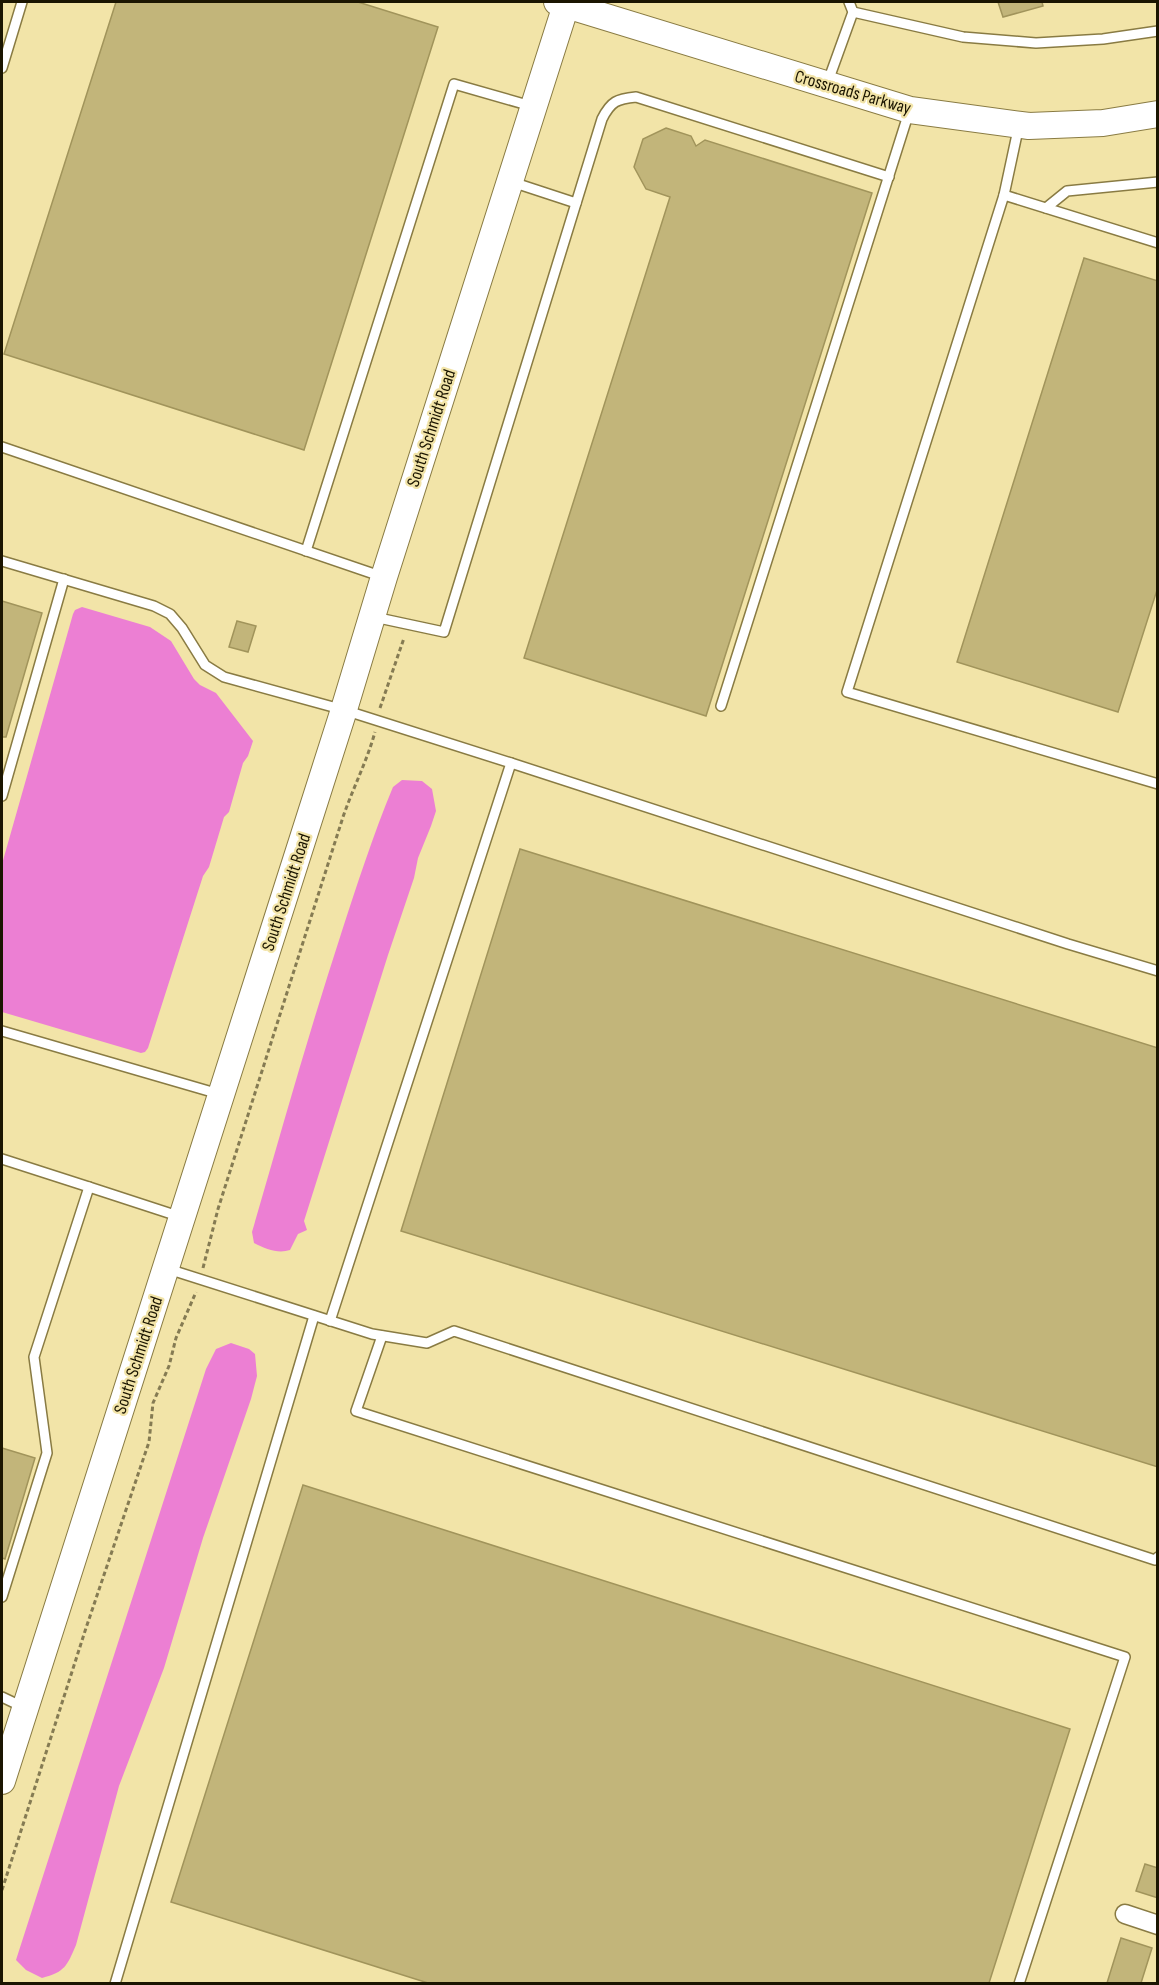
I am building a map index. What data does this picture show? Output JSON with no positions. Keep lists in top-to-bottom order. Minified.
{"streets":{"street":["Crossroads Parkway","South Schmidt Road"]},"crossings":[["Crossroads Parkway","South Schmidt Road"]]}
